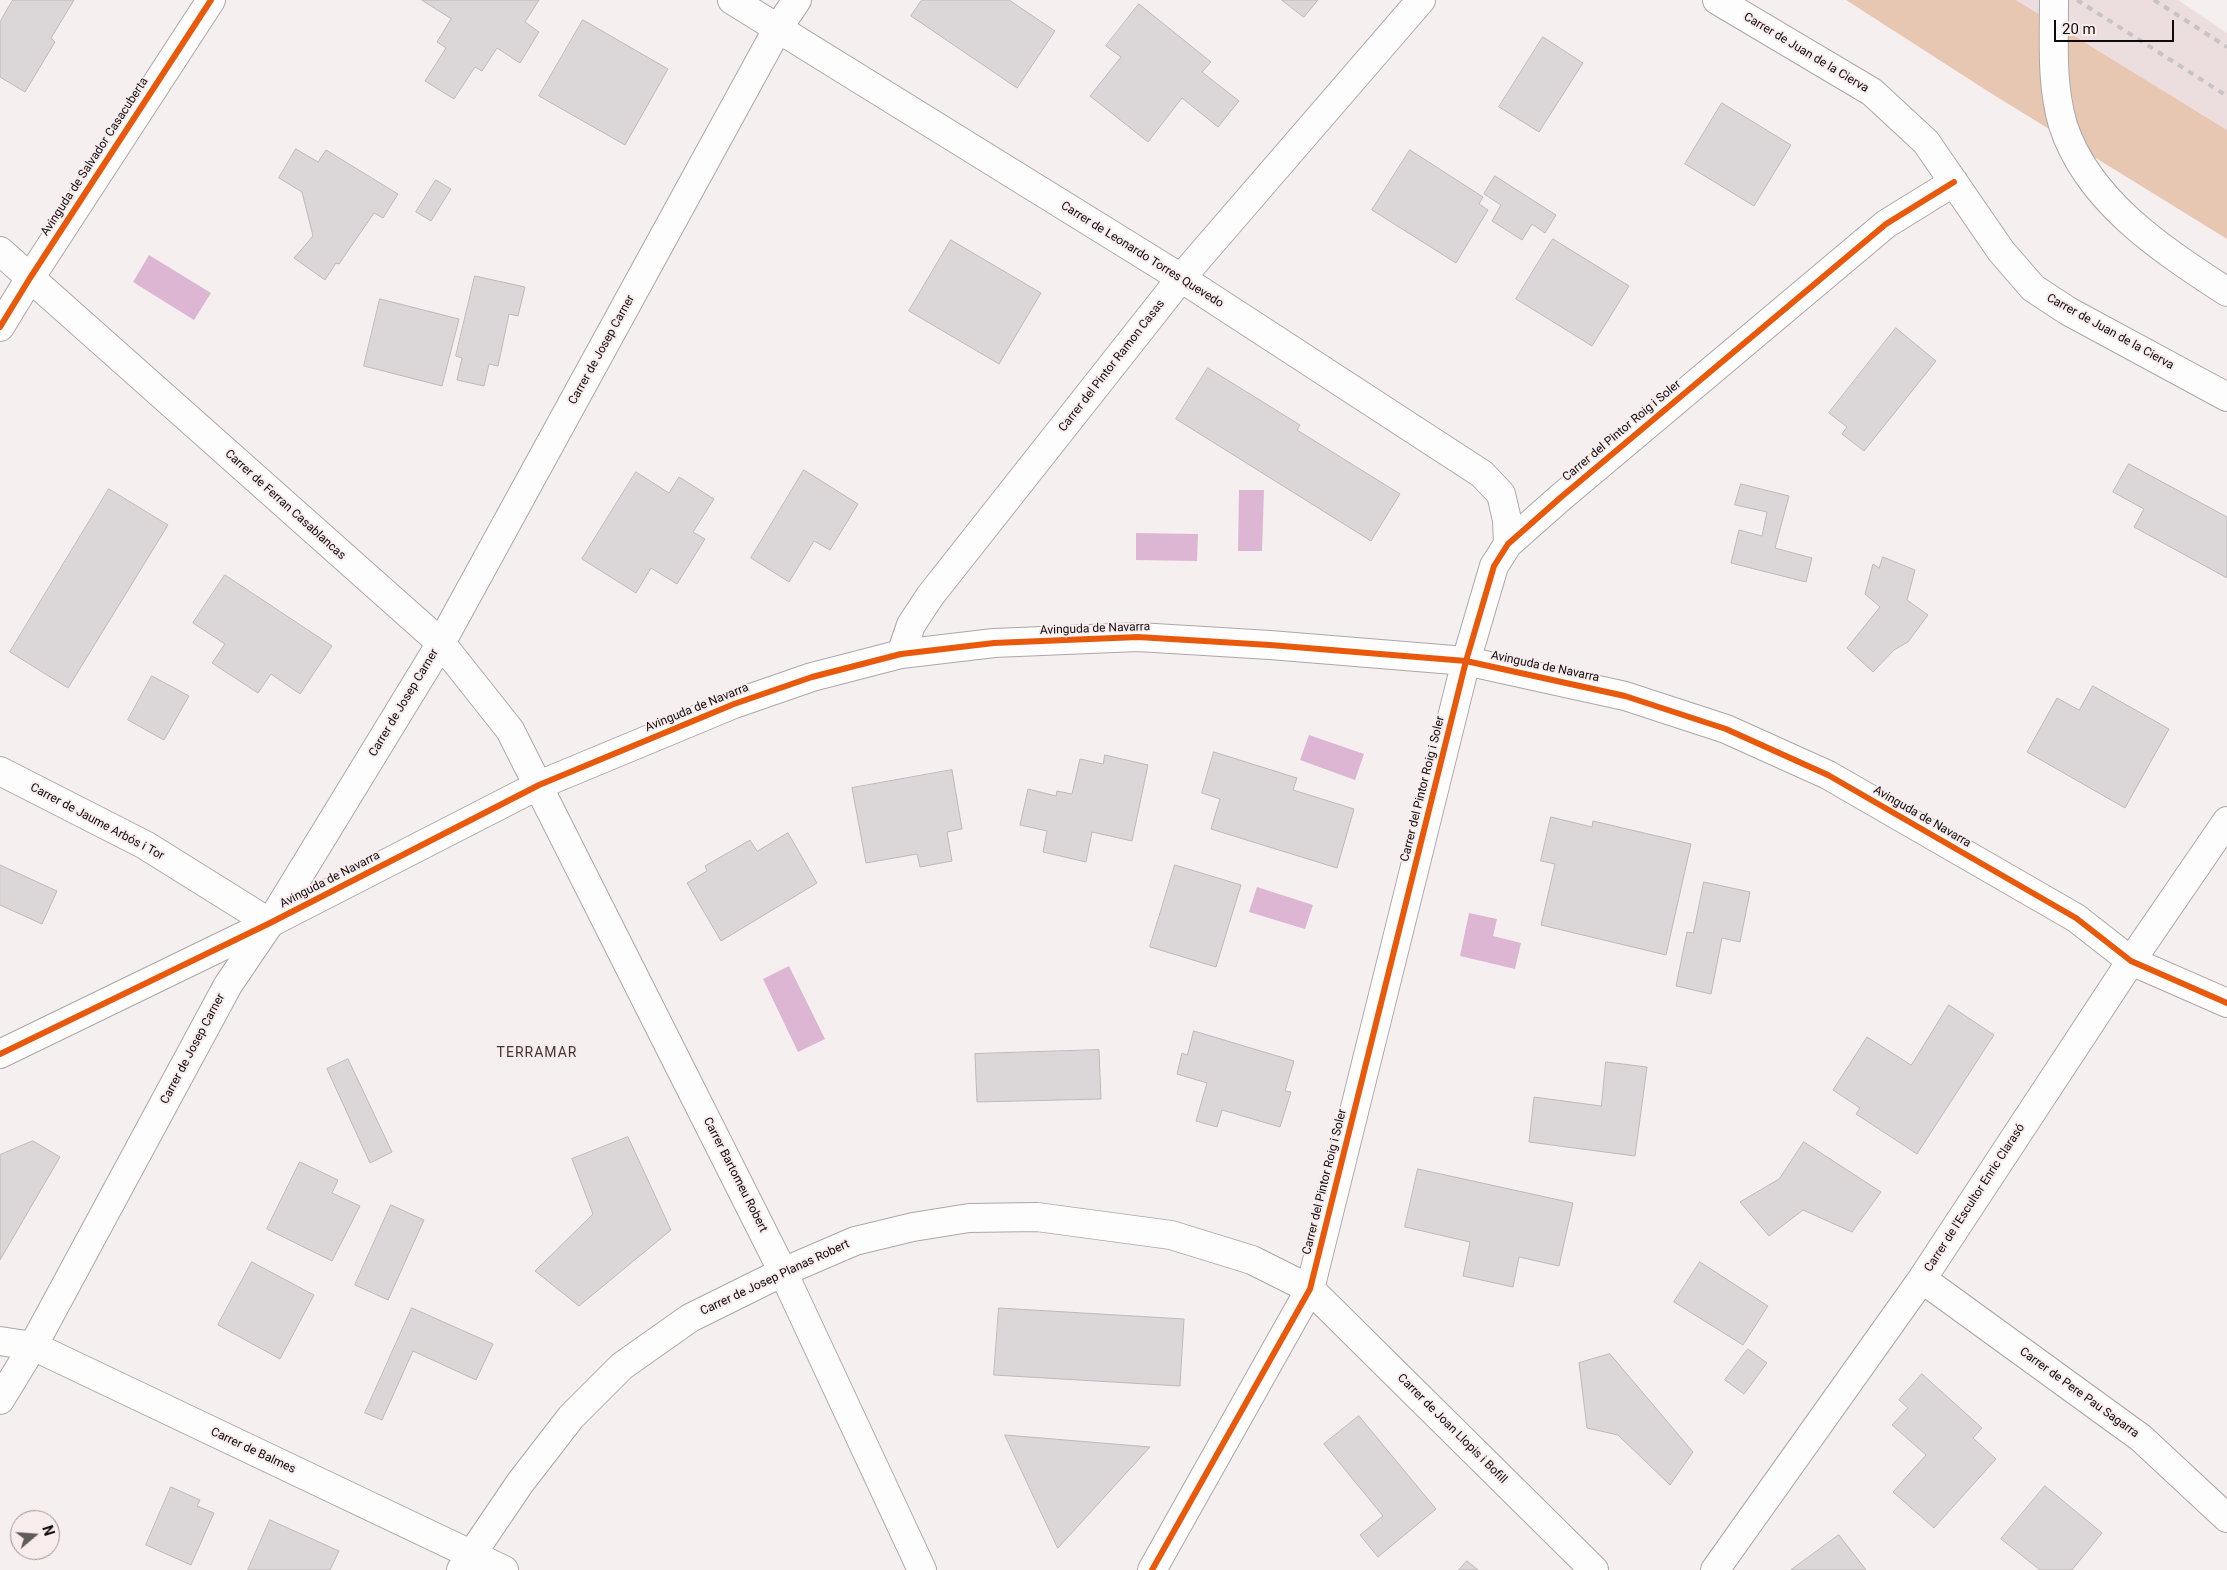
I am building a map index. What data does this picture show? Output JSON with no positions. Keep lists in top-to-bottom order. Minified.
{"streets":{"street":["Carrer de Juan de la Cierva","Avinguda de Salvador Casacuberta","Carrer de Leonardo Torres Quevedo","Carrer de Josep Carner","Carrer del Pintor Ramon Casas","Carrer del Pintor Roig i Soler","Carrer de Ferran Casablancas","Avinguda de Navarra","Carrer de Jaume Arbós i Tor","Carrer Bartomeu Robert","Carrer de l'Escultor Enric Clarasó","Carrer de Josep Planas Robert","Carrer de Pere Pau Sagarra","Carrer de Joan Llopis i Bofill","Carrer de Balmes"]},"crossings":[["Carrer de Juan de la Cierva","Carrer del Pintor Roig i Soler"],["Avinguda de Salvador Casacuberta","Carrer de Ferran Casablancas"],["Carrer de Leonardo Torres Quevedo","Carrer de Josep Carner"],["Carrer de Leonardo Torres Quevedo","Carrer del Pintor Ramon Casas"],["Carrer de Leonardo Torres Quevedo","Carrer del Pintor Roig i Soler"],["Carrer de Josep Carner","Carrer de Ferran Casablancas"],["Carrer de Josep Carner","Avinguda de Navarra"],["Carrer de Josep Carner","Carrer de Jaume Arbós i Tor"],["Carrer de Josep Carner","Carrer de Balmes"],["Carrer del Pintor Ramon Casas","Avinguda de Navarra"],["Carrer del Pintor Roig i Soler","Avinguda de Navarra"],["Carrer del Pintor Roig i Soler","Carrer de Josep Planas Robert"],["Carrer del Pintor Roig i Soler","Carrer de Joan Llopis i Bofill"],["Carrer de Ferran Casablancas","Avinguda de Navarra"],["Carrer de Ferran Casablancas","Carrer Bartomeu Robert"],["Avinguda de Navarra","Carrer de Jaume Arbós i Tor"],["Avinguda de Navarra","Carrer Bartomeu Robert"],["Avinguda de Navarra","Carrer de l'Escultor Enric Clarasó"],["Carrer Bartomeu Robert","Carrer de Josep Planas Robert"],["Carrer de l'Escultor Enric Clarasó","Carrer de Pere Pau Sagarra"],["Carrer de Josep Planas Robert","Carrer de Joan Llopis i Bofill"],["Carrer de Josep Planas Robert","Carrer de Balmes"]],"districts":["TERRAMAR"],"scale_bar":"20 m","north":"right"}
